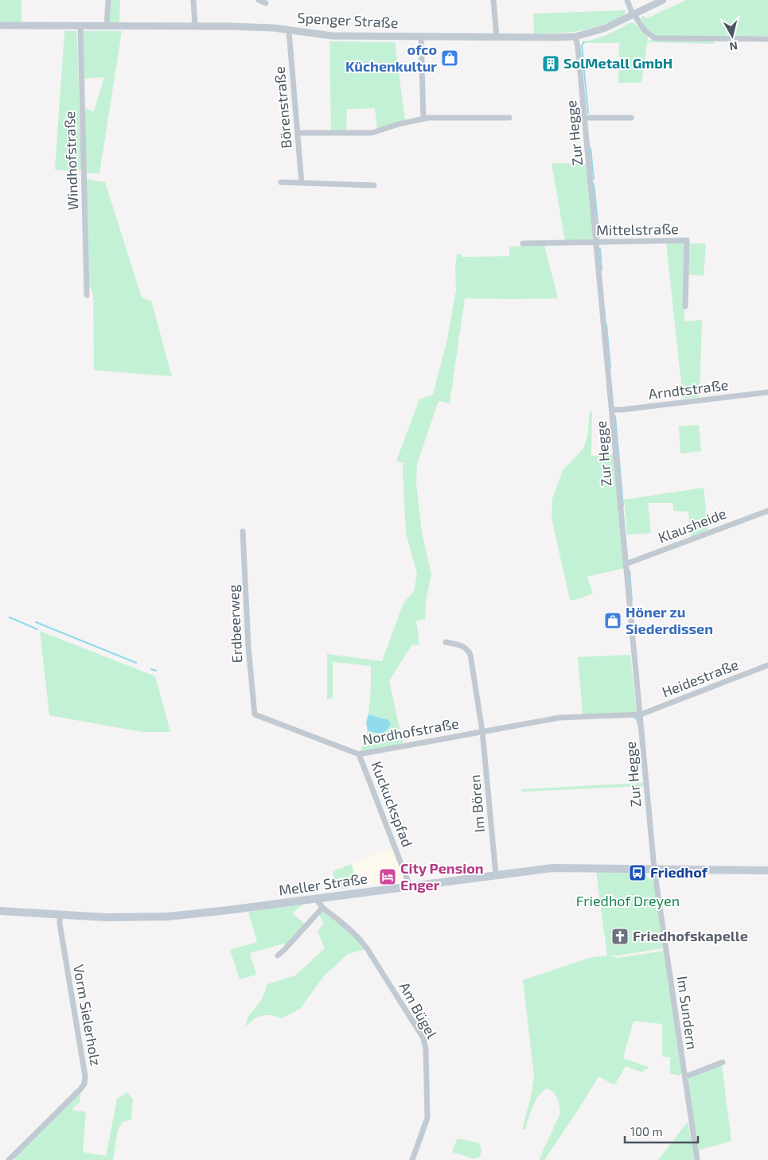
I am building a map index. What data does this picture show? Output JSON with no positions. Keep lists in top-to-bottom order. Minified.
{"streets":{"main road":["Meller Straße"],"street":["Spenger Straße","Börenstraße","Zur Hegge","Windhofstraße","Mittelstraße","Arndtstraße","Klausheide","Erdbeerweg","Heidestraße","Nordhofstraße","Im Bören","Kuckuckspfad","Am Bügel","Im Sundern","Vorm Sielerholz"]},"crossings":[["Spenger Straße","Börenstraße"],["Spenger Straße","Zur Hegge"],["Spenger Straße","Windhofstraße"],["Zur Hegge","Mittelstraße"],["Zur Hegge","Arndtstraße"],["Zur Hegge","Klausheide"],["Zur Hegge","Heidestraße"],["Zur Hegge","Nordhofstraße"],["Zur Hegge","Meller Straße"],["Zur Hegge","Im Sundern"],["Erdbeerweg","Nordhofstraße"],["Heidestraße","Nordhofstraße"],["Nordhofstraße","Im Bören"],["Nordhofstraße","Kuckuckspfad"],["Im Bören","Meller Straße"],["Kuckuckspfad","Meller Straße"],["Meller Straße","Am Bügel"],["Meller Straße","Im Sundern"],["Meller Straße","Vorm Sielerholz"]],"parks":["Friedhof Dreyen"],"places":{"shop":["ofco Küchenkultur","Höner zu Siederdissen"],"building":["SolMetall GmbH"],"bus stop":["Friedhof"],"hotel":["City Pension Enger"],"church":["Friedhofskapelle"]},"scale_bar":"100 m","north":"bottom"}
